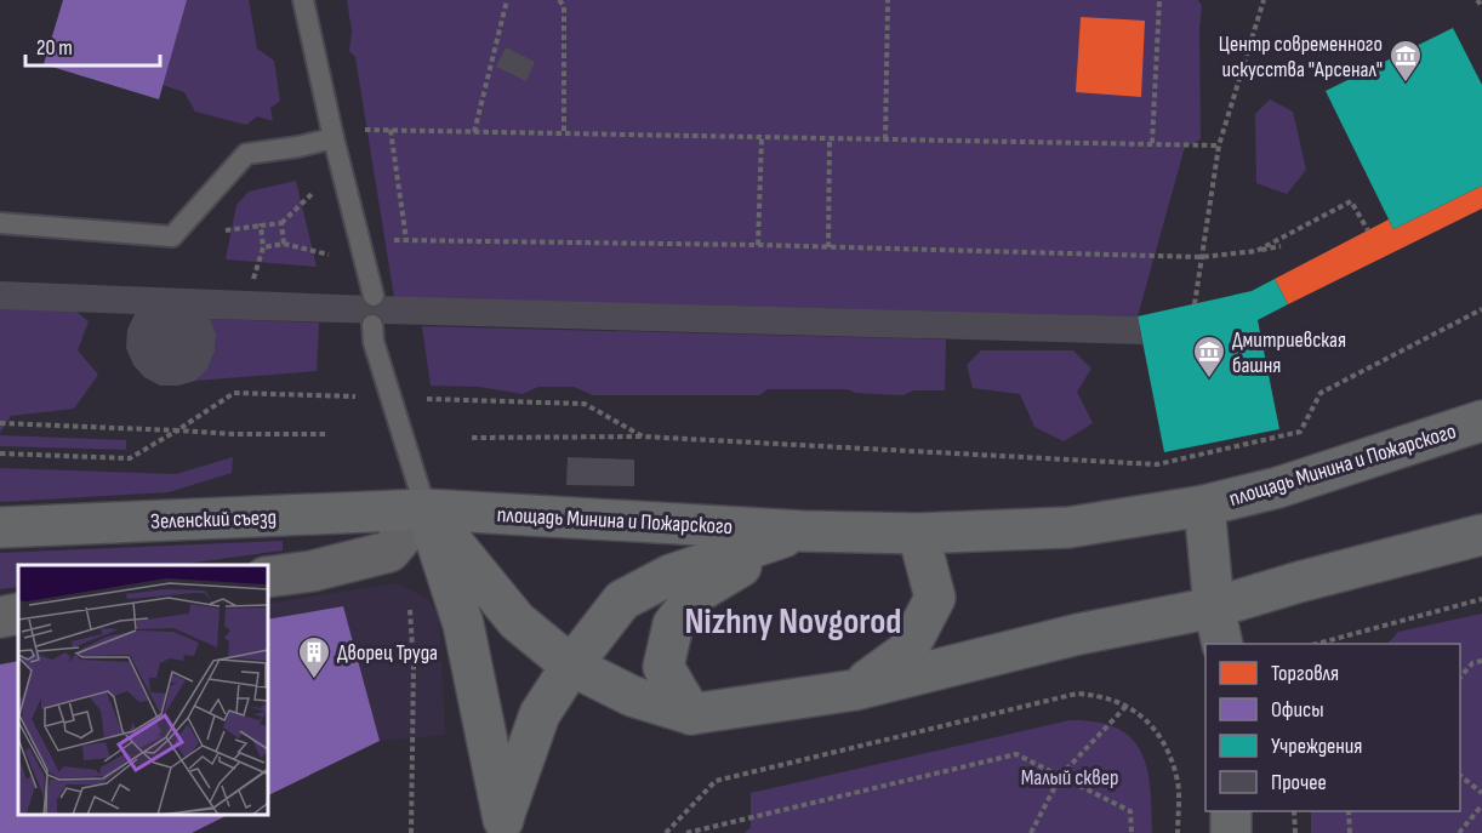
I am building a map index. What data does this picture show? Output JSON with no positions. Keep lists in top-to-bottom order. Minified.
{"streets":{"main road":["площадь Минина и Пожарского","Зеленский съезд"]},"crossings":[["площадь Минина и Пожарского","Зеленский съезд"]],"districts":["Nizhny Novgorod"],"parks":["Малый сквер"],"places":{"museum":["Центр современного искусства \"Арсенал\"","Дмитриевская башня"],"building":["Дворец Труда"]},"legend":["Торговля","Офисы","Учреждения","Прочее"],"scale_bar":"20 m"}
